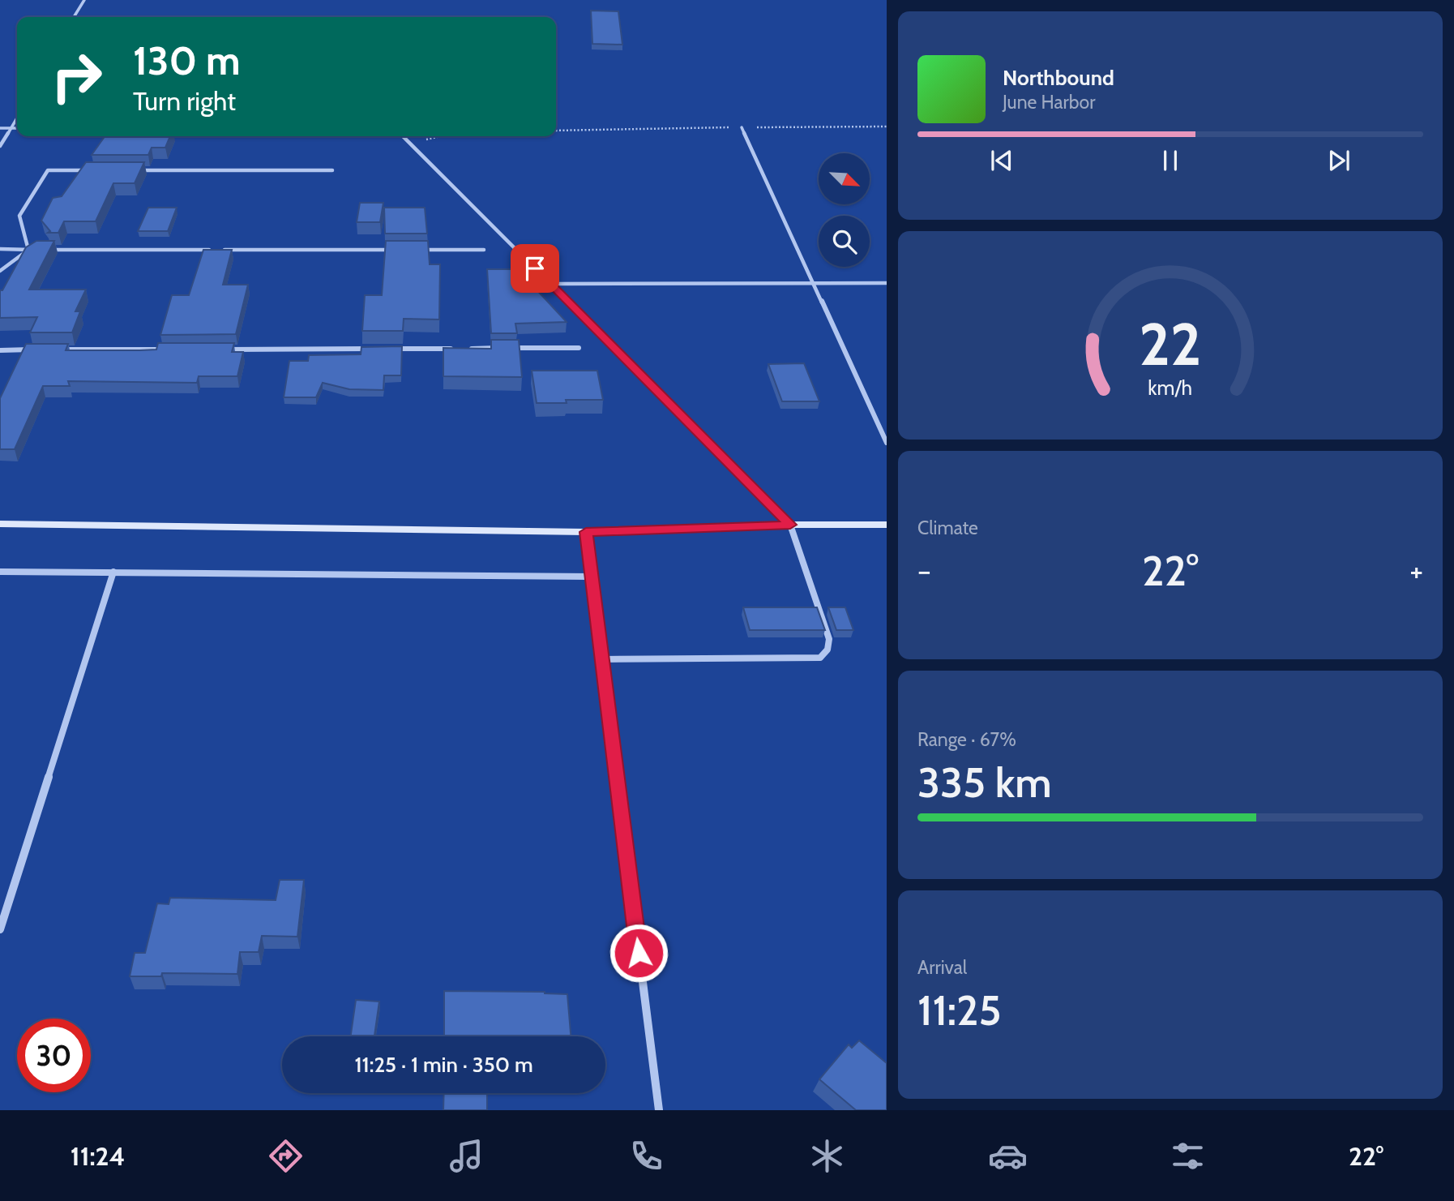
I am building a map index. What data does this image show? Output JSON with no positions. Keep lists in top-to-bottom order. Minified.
{"north":"bottom right","page":{"turn":["130 m","Turn right"],"song":["Northbound","June Harbor"],"tile":["Climate",["Range · 67%","335 km"],["Arrival","11:25"]],"heat":["−","22°","+"],"limit":"30","trip":"11:25 · 1 min · 350 m","tabs":["11:24","22°"],"gauge":["22","km/h"]}}
